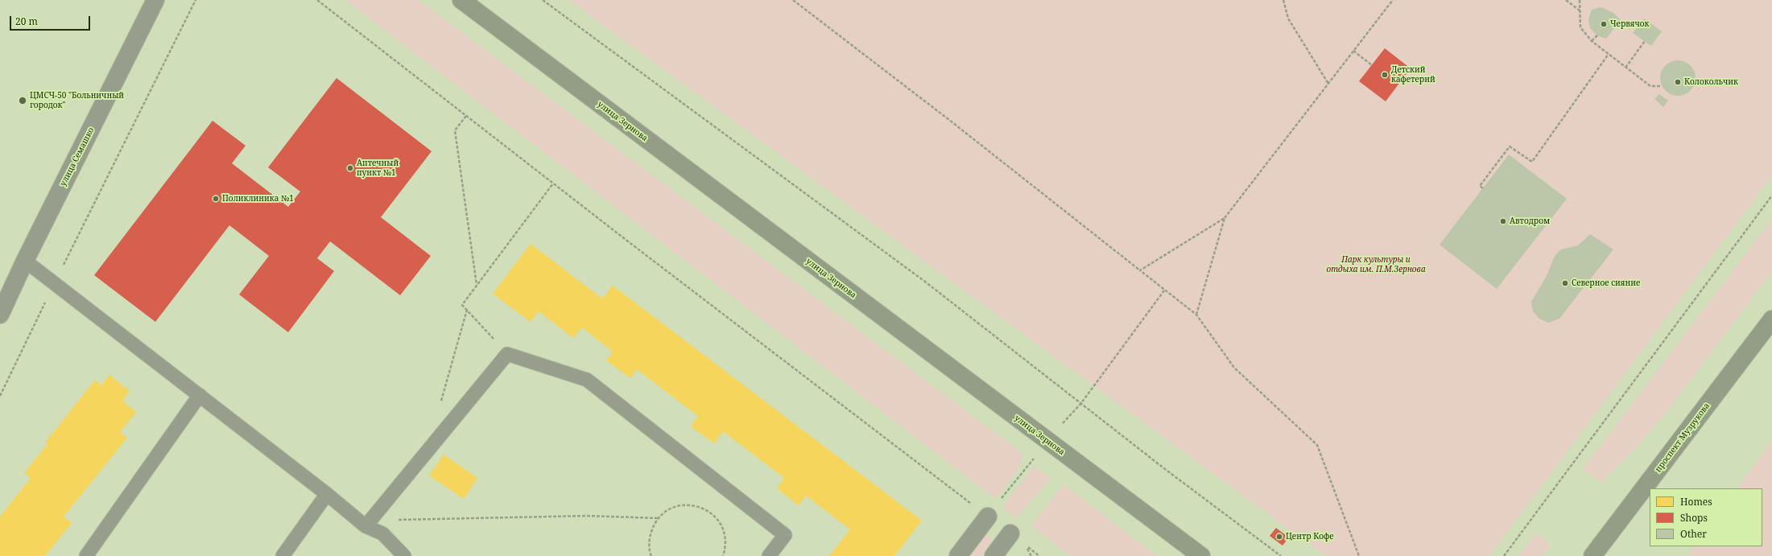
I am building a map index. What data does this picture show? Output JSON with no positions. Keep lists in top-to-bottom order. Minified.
{"streets":{"main road":["улица Зернова","проспект Музрукова"],"street":["улица Семашко"]},"parks":["Парк культуры и отдыха им. П.М.Зернова"],"places":["Червячок","Детский кафетерий","Колокольчик","ЦМСЧ-50 \"Больничный городок\"","Аптечный пункт №1","Поликлиника №1","Автодром","Северное сияние","Центр Кофе"],"legend":["Homes","Shops","Other"],"scale_bar":"20 m"}
